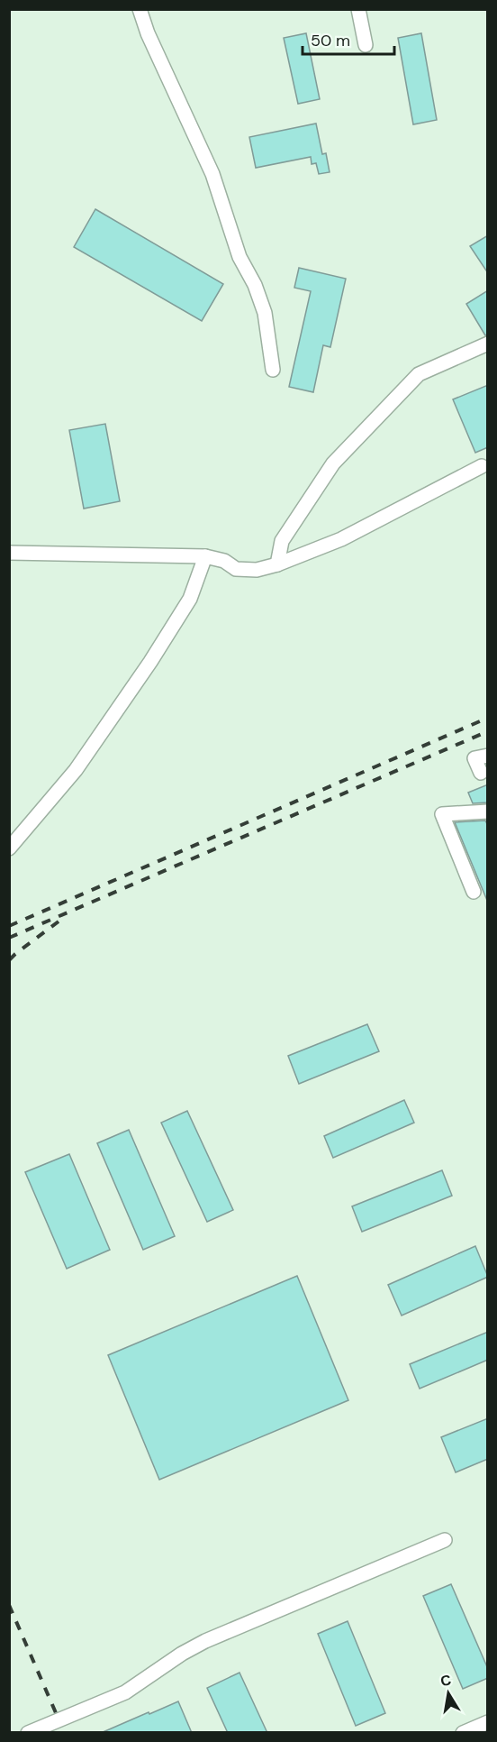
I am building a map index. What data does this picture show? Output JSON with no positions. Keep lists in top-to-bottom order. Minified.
{"scale_bar":"50 m","north":"top"}
